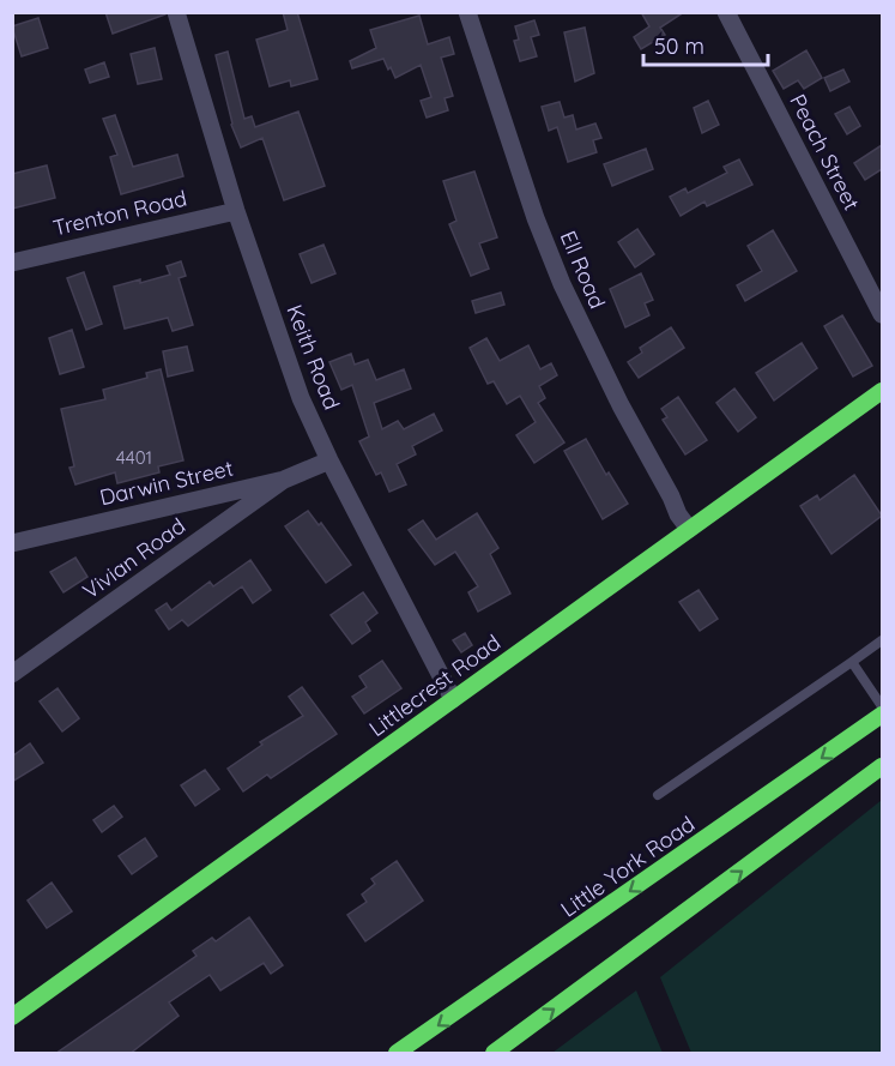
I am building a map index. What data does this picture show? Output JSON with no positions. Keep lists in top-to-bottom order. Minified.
{"streets":{"main road":["Littlecrest Road","Little York Road"],"street":["Peach Street","Trenton Road","Ell Road","Keith Road","Darwin Street","Vivian Road"]},"crossings":[["Trenton Road","Keith Road"],["Ell Road","Littlecrest Road"],["Keith Road","Darwin Street"],["Keith Road","Littlecrest Road"],["Darwin Street","Vivian Road"]],"house_numbers":["4401"],"scale_bar":"50 m"}
